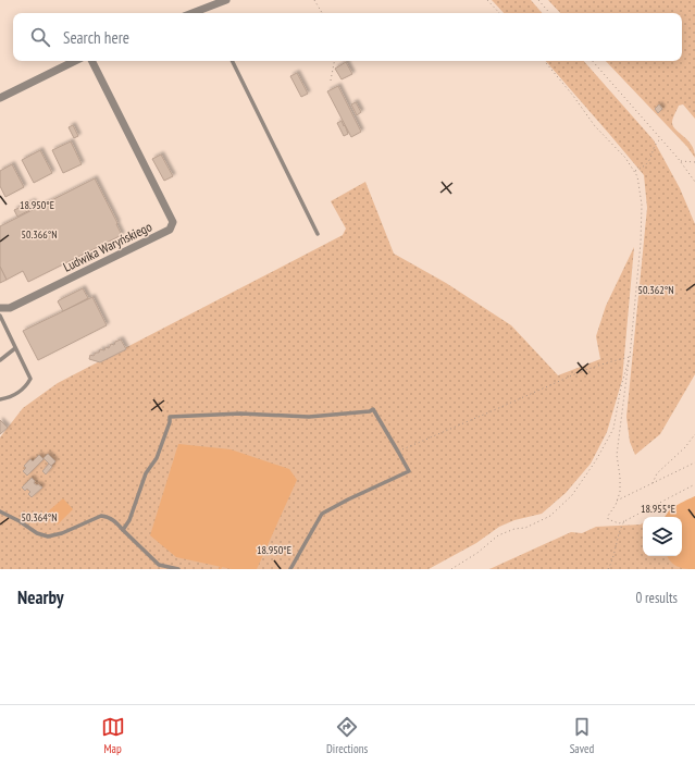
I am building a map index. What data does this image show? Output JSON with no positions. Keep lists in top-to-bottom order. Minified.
{"streets":{"street":["Ludwika Waryńskiego"]},"page":{"search":"Search here","heading":["Nearby","0 results"],"nav":["Map","Directions","Saved"]},"coordinates":["18.950°E","50.366°N","50.362°N","18.955°E","50.364°N"]}
